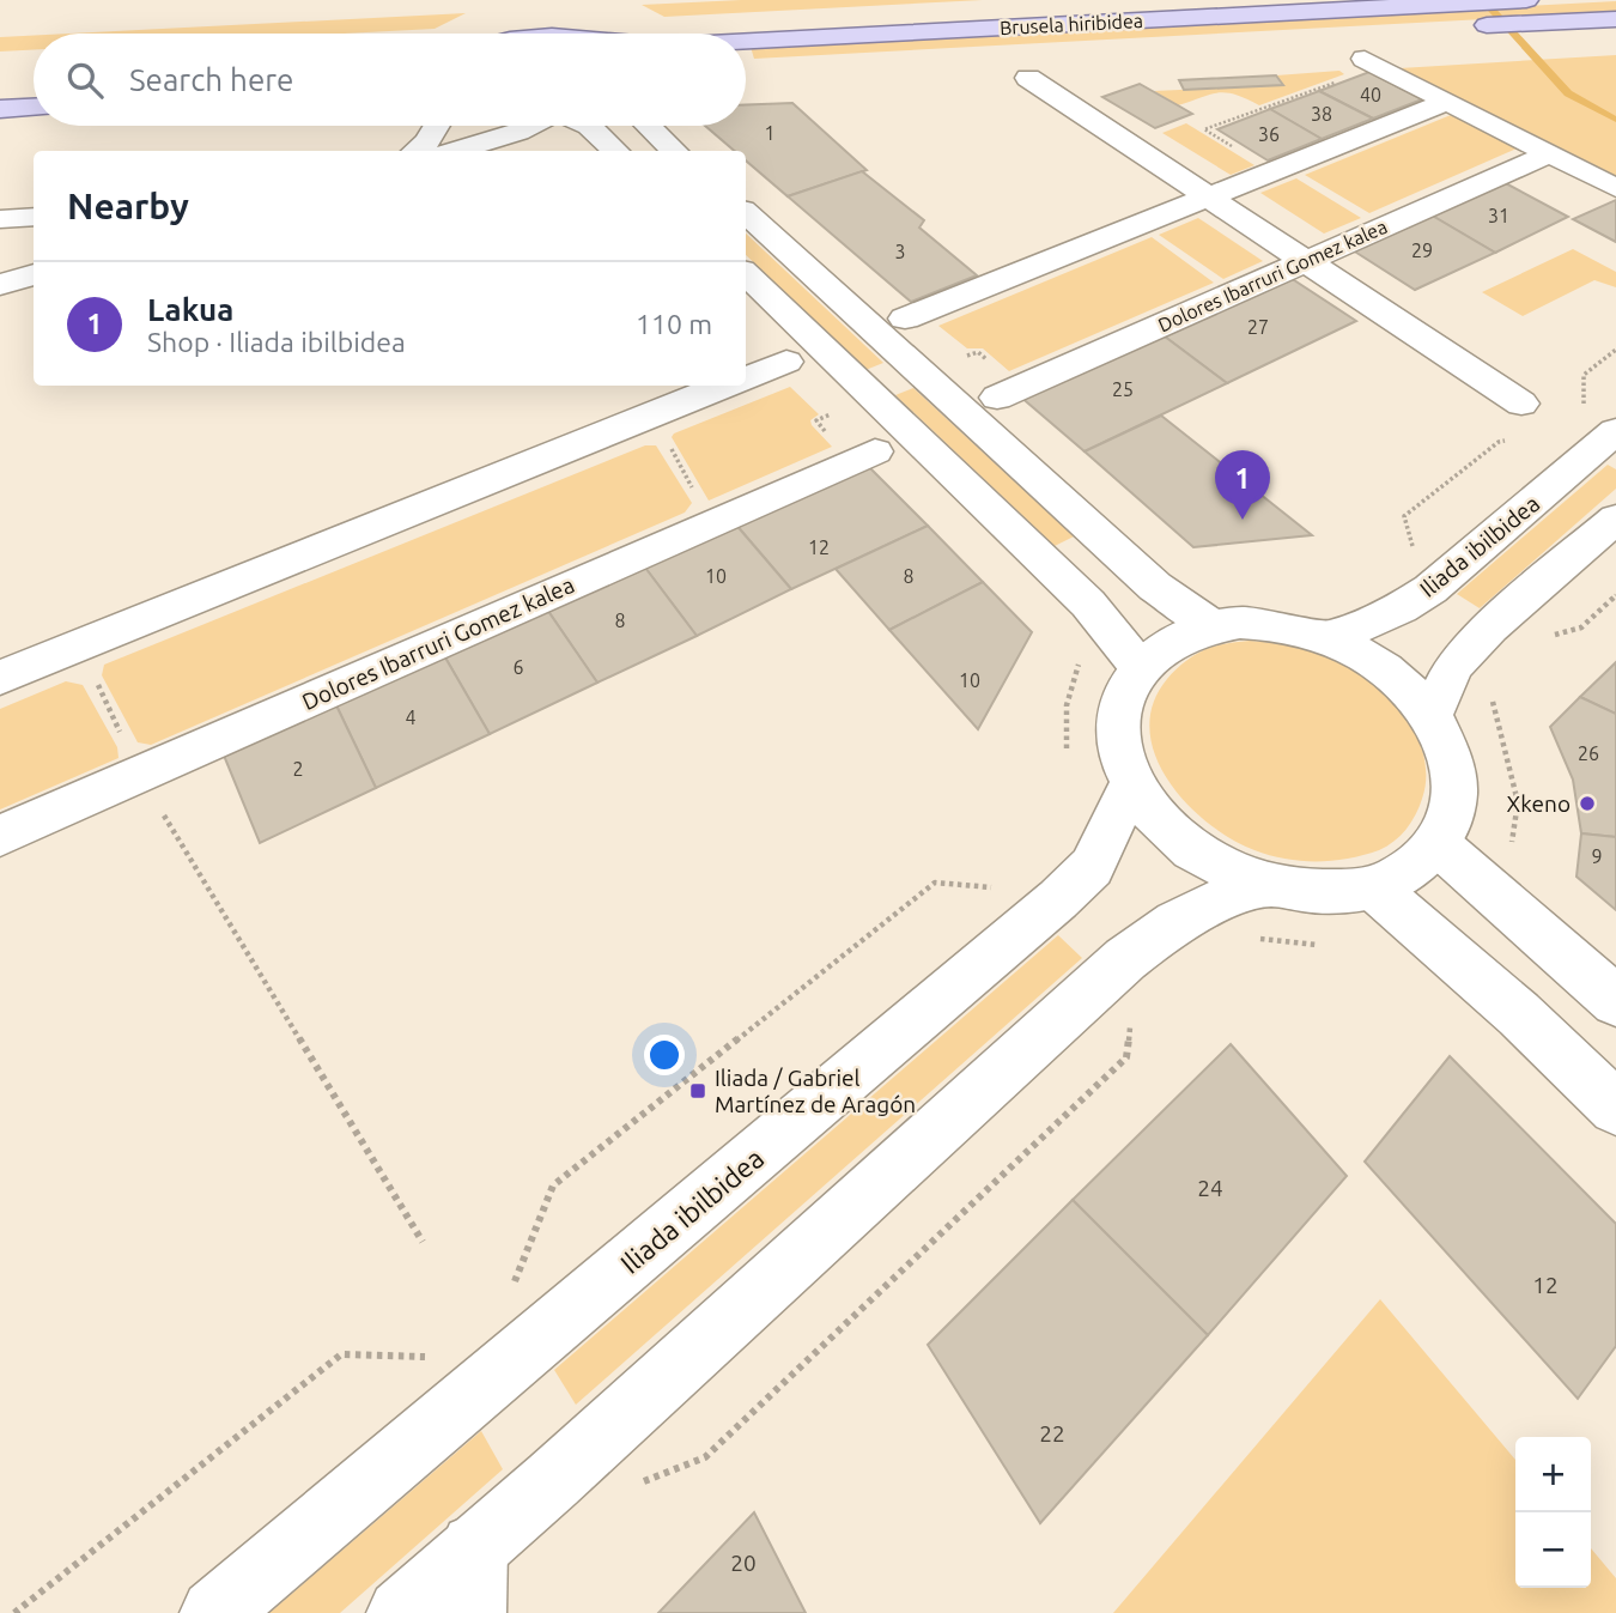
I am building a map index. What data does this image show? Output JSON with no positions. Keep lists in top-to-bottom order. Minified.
{"streets":{"main road":["Brusela hiribidea"],"street":["Dolores Ibarruri Gomez kalea","Iliada ibilbidea"]},"places":{"other":["Xkeno"],"transit":["Iliada / Gabriel Martínez de Aragón"]},"house_numbers":["40","38","1","36","31","29","3","27","25","12","10","8","8","6","10","4","26","2","9","24","12","22","20"],"page":{"search":"Search here","heading":"Nearby","list":[{"mark":"1","name":"Lakua","note":"Shop · Iliada ibilbidea","value":"110 m"}],"pins":"1","map_buttons":["+","−"]}}
